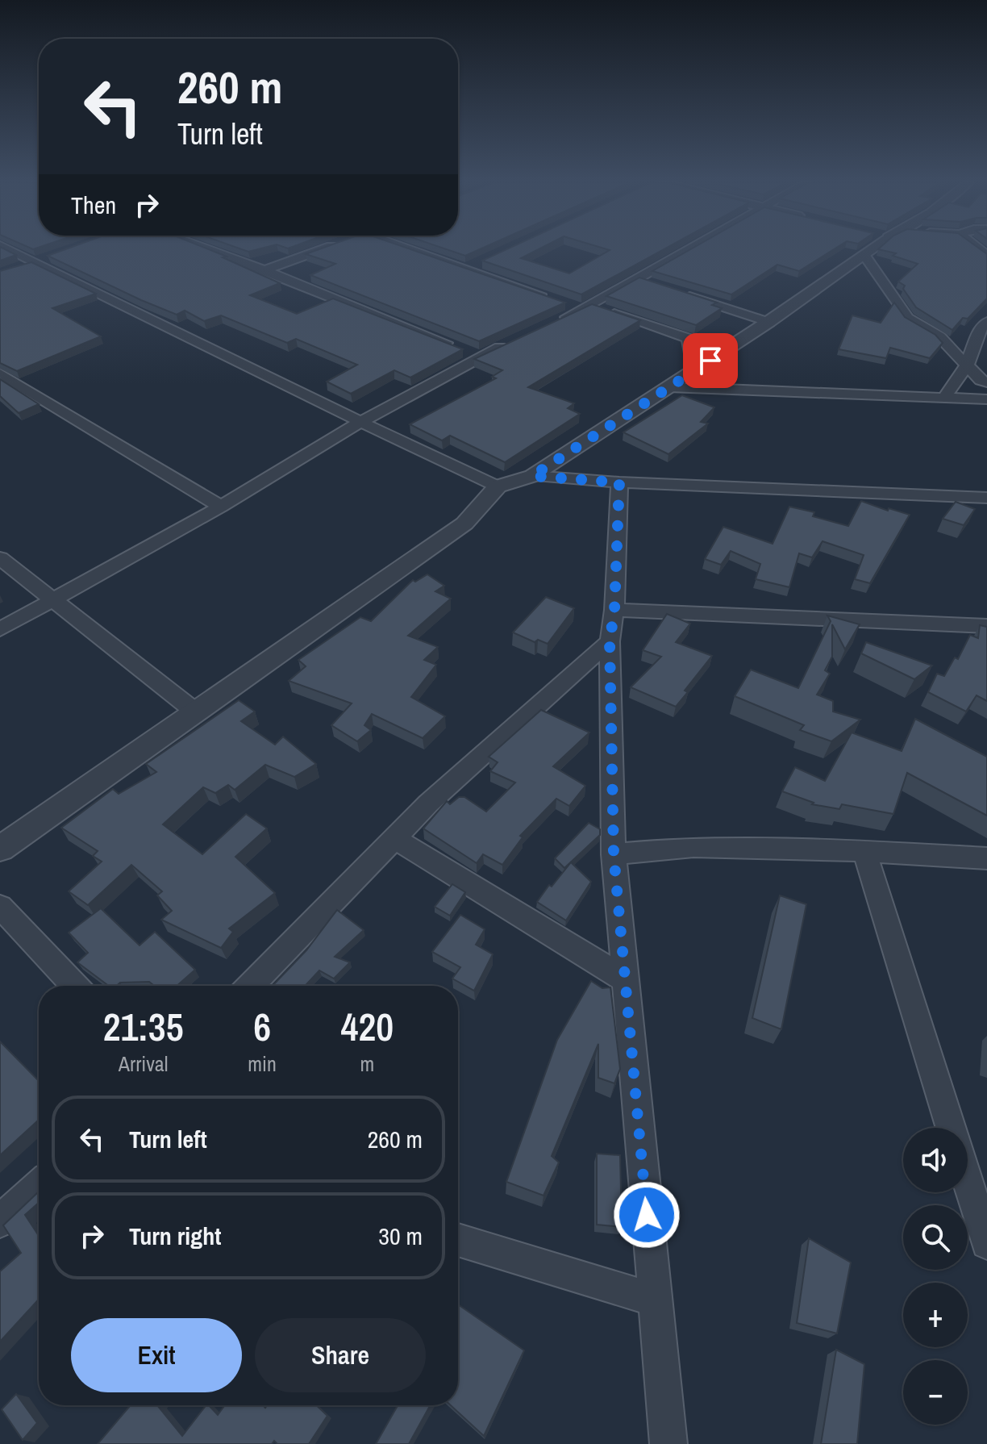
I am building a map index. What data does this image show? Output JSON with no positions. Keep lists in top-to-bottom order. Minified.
{"page":{"turn":["260 m","Turn left"],"then":"Then","eta":["21:35","Arrival","6","min","420","m"],"list":[{"name":"Turn left","value":"260 m"},{"name":"Turn right","value":"30 m"}],"map_buttons":["+","−"],"buttons":["Exit","Share"]}}
